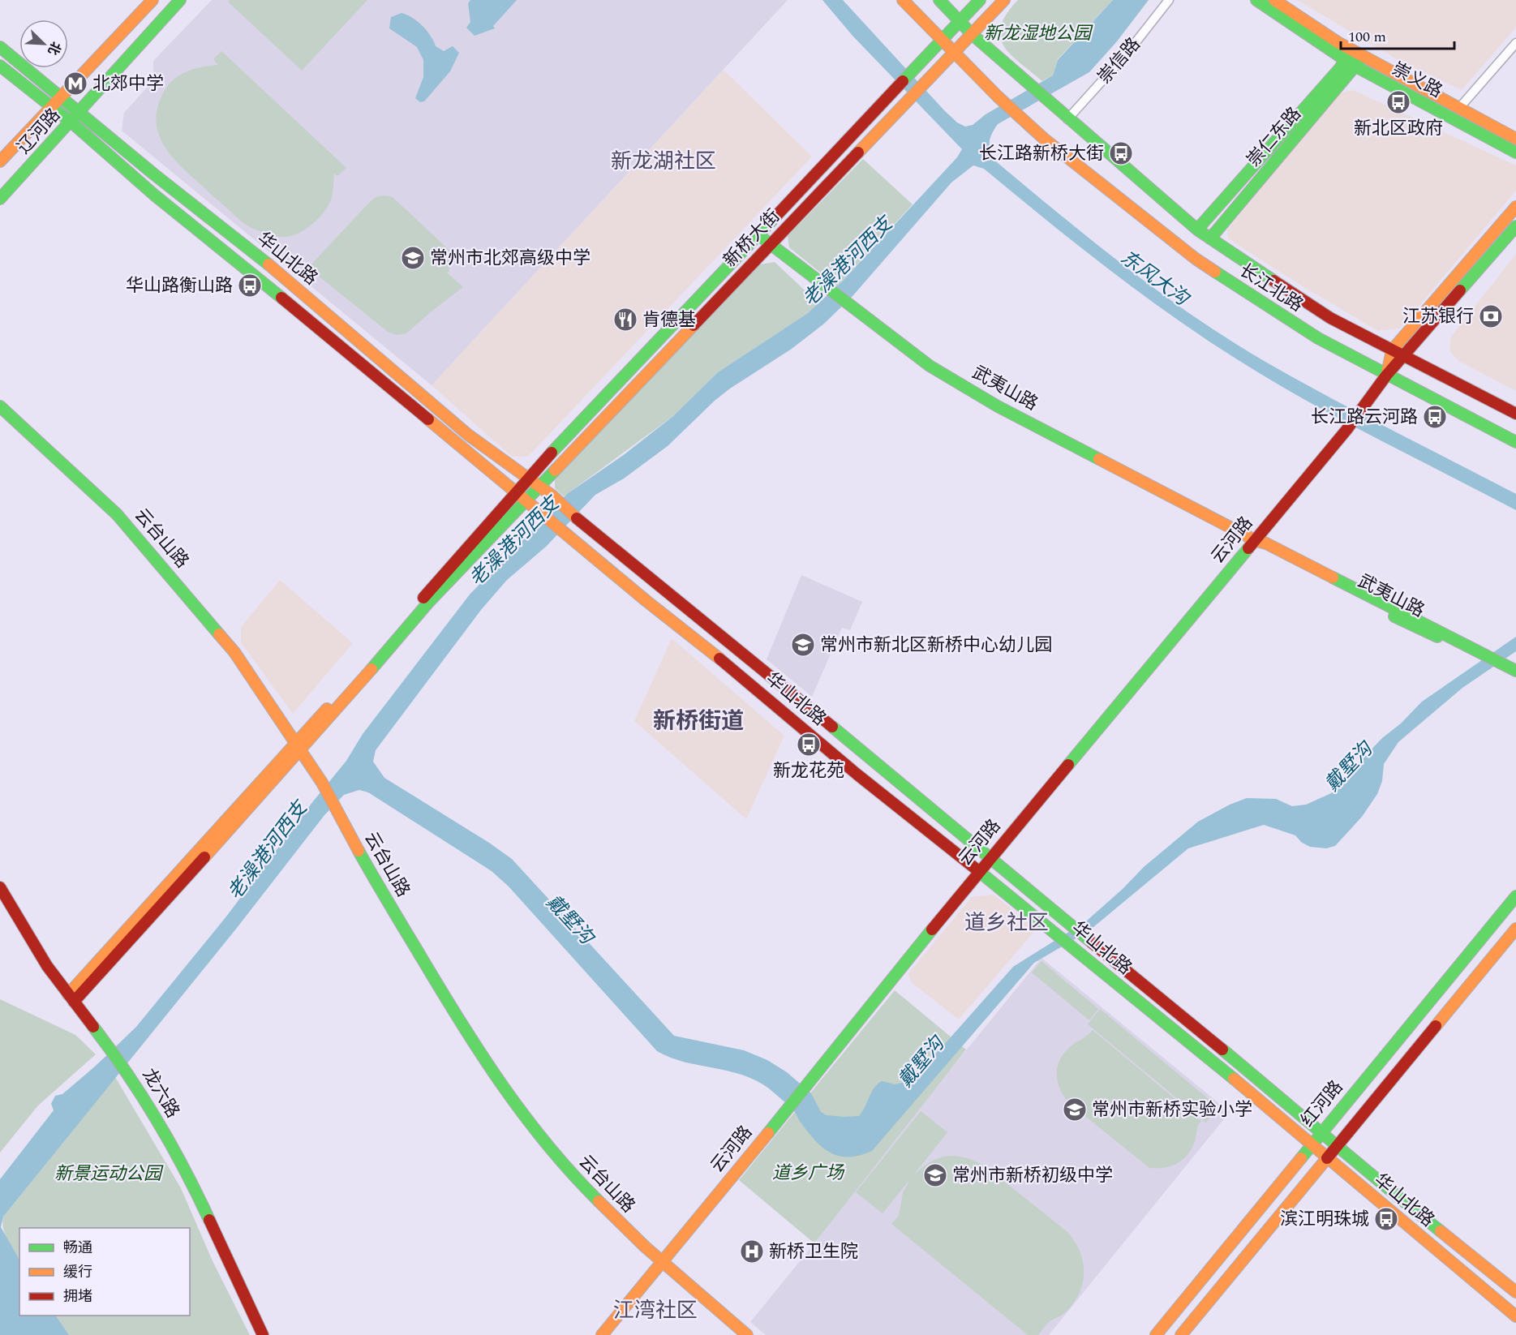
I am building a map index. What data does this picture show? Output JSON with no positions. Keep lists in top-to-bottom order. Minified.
{"streets":{"street":["崇信路","崇义路","辽河路","崇仁东路","新桥大街","华山北路","长江北路","武夷山路","云台山路","云河路","龙六路","红河路"]},"crossings":[["崇信路","长江北路"],["崇义路","崇仁东路"],["辽河路","华山北路"],["崇仁东路","长江北路"],["新桥大街","华山北路"],["新桥大街","长江北路"],["新桥大街","武夷山路"],["新桥大街","云台山路"],["华山北路","云河路"],["华山北路","红河路"],["长江北路","云河路"],["武夷山路","云河路"],["云台山路","云河路"]],"districts":["新龙湖社区","新桥街道","道乡社区","江湾社区"],"water":["老澡港河西支","东风大沟","戴墅沟"],"parks":["新龙湿地公园","道乡广场","新景运动公园"],"places":{"metro station":["北郊中学"],"bus stop":["新北区政府","长江路新桥大街","华山路衡山路","长江路云河路","新龙花苑","滨江明珠城"],"school or university":["常州市北郊高级中学","常州市新北区新桥中心幼儿园","常州市新桥实验小学","常州市新桥初级中学"],"bank":["江苏银行"],"restaurant":["肯德基"],"hospital":["新桥卫生院"]},"legend":["畅通","缓行","拥堵"],"scale_bar":"100 m","north":"bottom right"}
